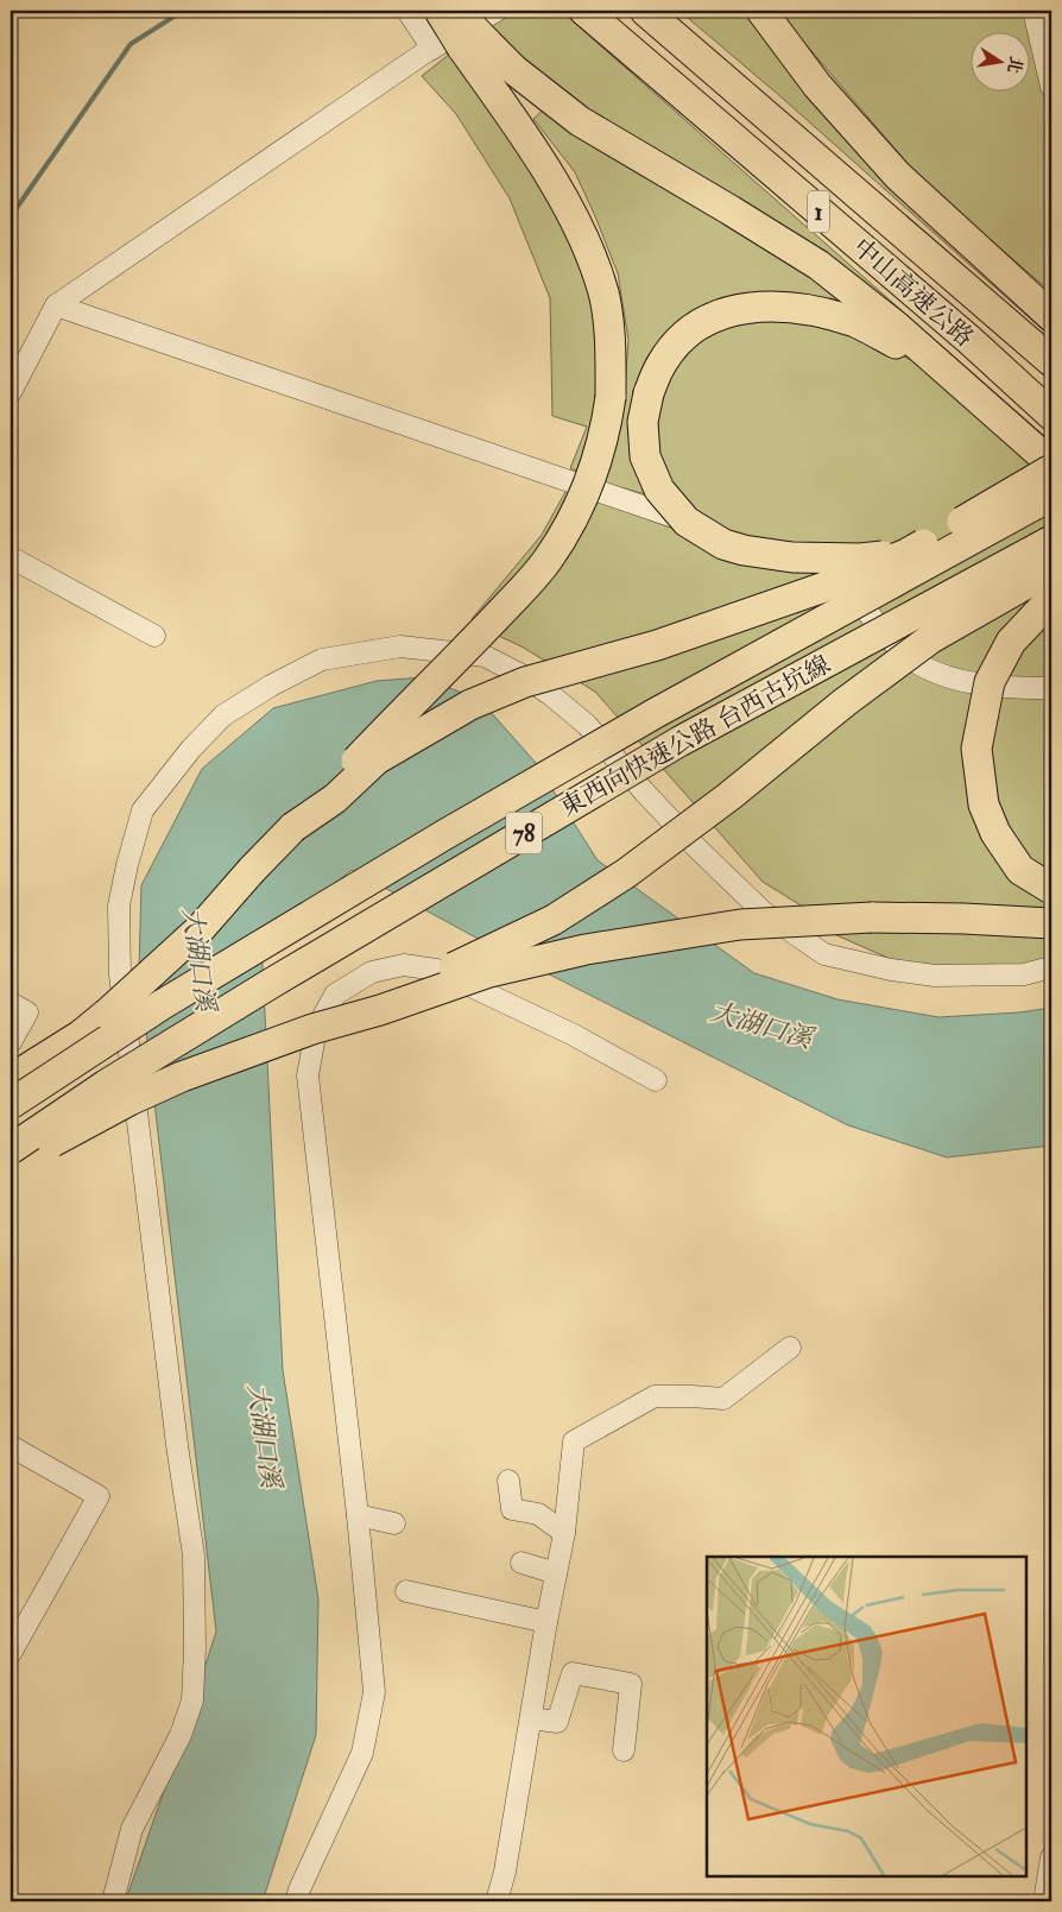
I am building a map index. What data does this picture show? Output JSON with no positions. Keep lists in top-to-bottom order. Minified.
{"streets":{"highway":["1","中山高速公路","東西向快速公路 台西古坑線","78"]},"water":["大湖口溪"],"north":"right"}
